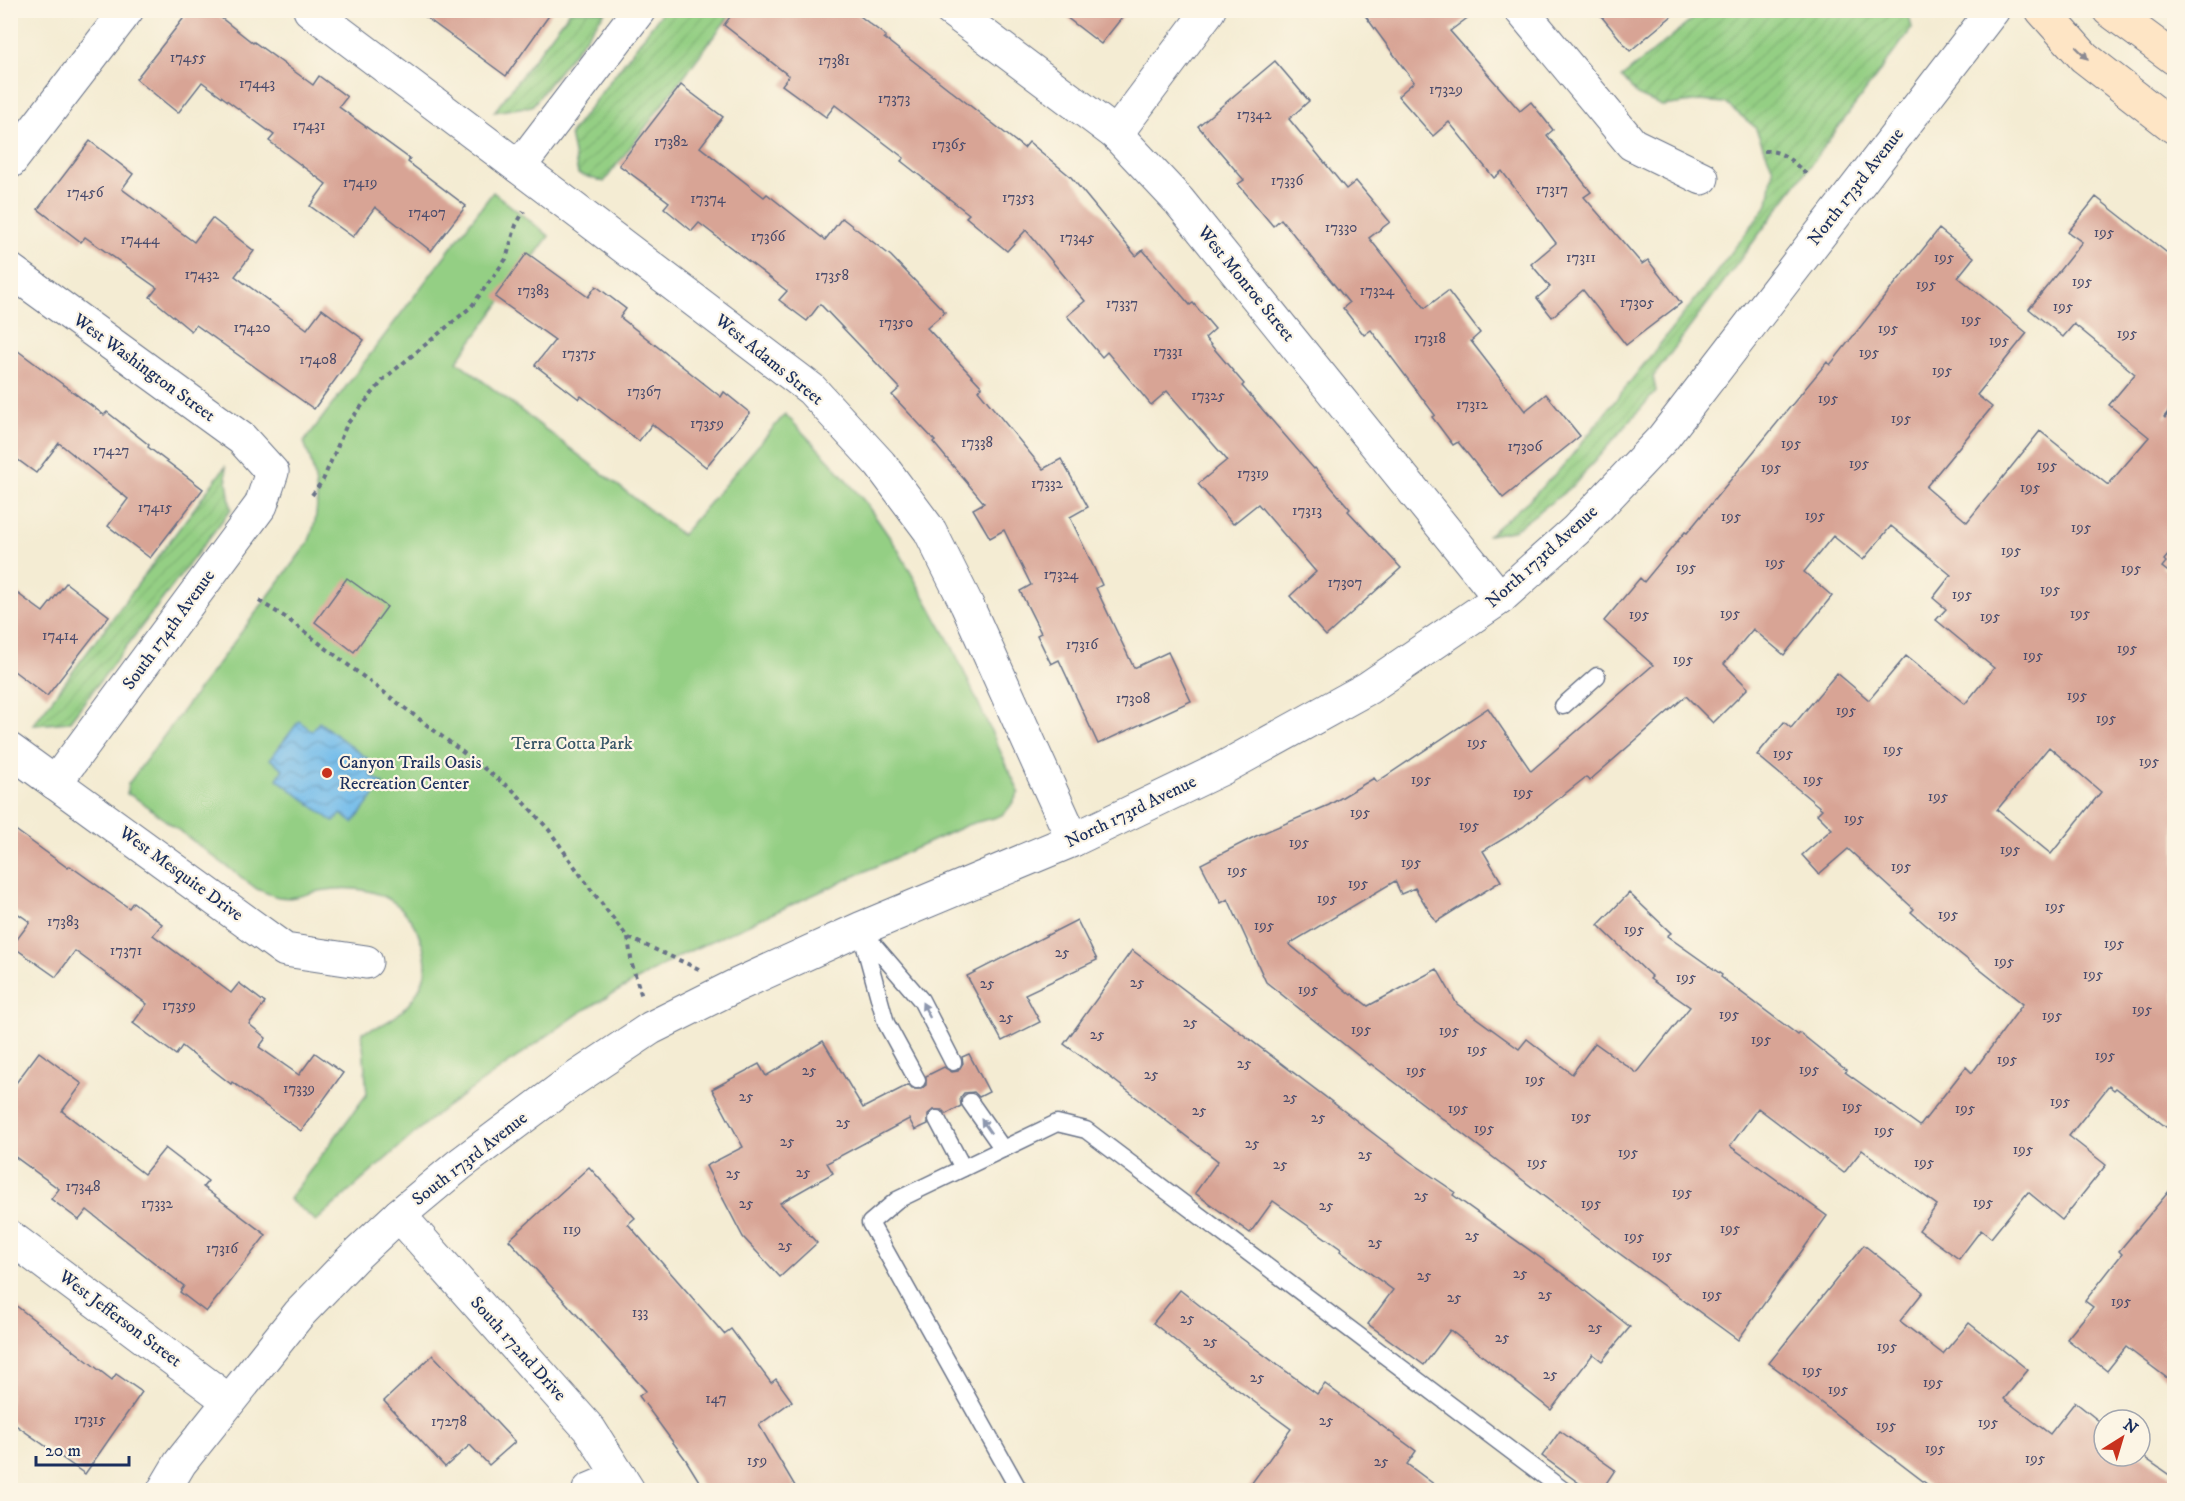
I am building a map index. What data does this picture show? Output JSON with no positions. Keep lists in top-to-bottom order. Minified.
{"streets":{"street":["North 173rd Avenue","West Monroe Street","West Adams Street","West Washington Street","South 174th Avenue","West Mesquite Drive","South 173rd Avenue","West Jefferson Street","South 172nd Drive"]},"crossings":[["North 173rd Avenue","West Monroe Street"],["North 173rd Avenue","West Adams Street"],["North 173rd Avenue","South 173rd Avenue"],["West Washington Street","South 174th Avenue"],["South 174th Avenue","West Mesquite Drive"],["South 173rd Avenue","West Jefferson Street"],["South 173rd Avenue","South 172nd Drive"]],"parks":["Terra Cotta Park"],"places":["Canyon Trails Oasis Recreation Center"],"house_numbers":["17455","17381","17443","17329","17373","17342","17431","17382","17365","17336","17419","17317","17456","17353","17374","17407","17330","195","17366","17345","17444","17311","195","17432","17358","195","195","17383","17324","17305","17337","195","195","17350","17420","195","195","17318","195","17331","195","17375","17408","195","17367","17325","195","17312","195","17359","17338","195","17306","17427","195","195","195","17319","17332","195","17415","17313","195","195","195","195","195","195","195","17324","17307","195","195","195","195","195","195","17414","17316","195","195","195","195","17308","195","195","195","195","195","195","195","195","195","195","195","195","195","195","195","195","195","195","195","195","195","195","17383","195","195","195","17371","25","195","195","195","25","25","195","17359","195","195","195","25","25","195","195","25","195","195","195","195","25","195","25","195","25","195","17339","25","25","195","195","195","195","25","195","25","25","195","195","25","25","195","195","25","195","195","25","25","25","17348","195","25","195","17332","25","195","25","195","119","25","195","25","25","17316","195","25","25","25","195","25","195","133","25","25","25","25","195","195","25","25","195","195","147","17315","25","17278","195","195","195","195","159","25"],"scale_bar":"20 m","north":"top right"}
